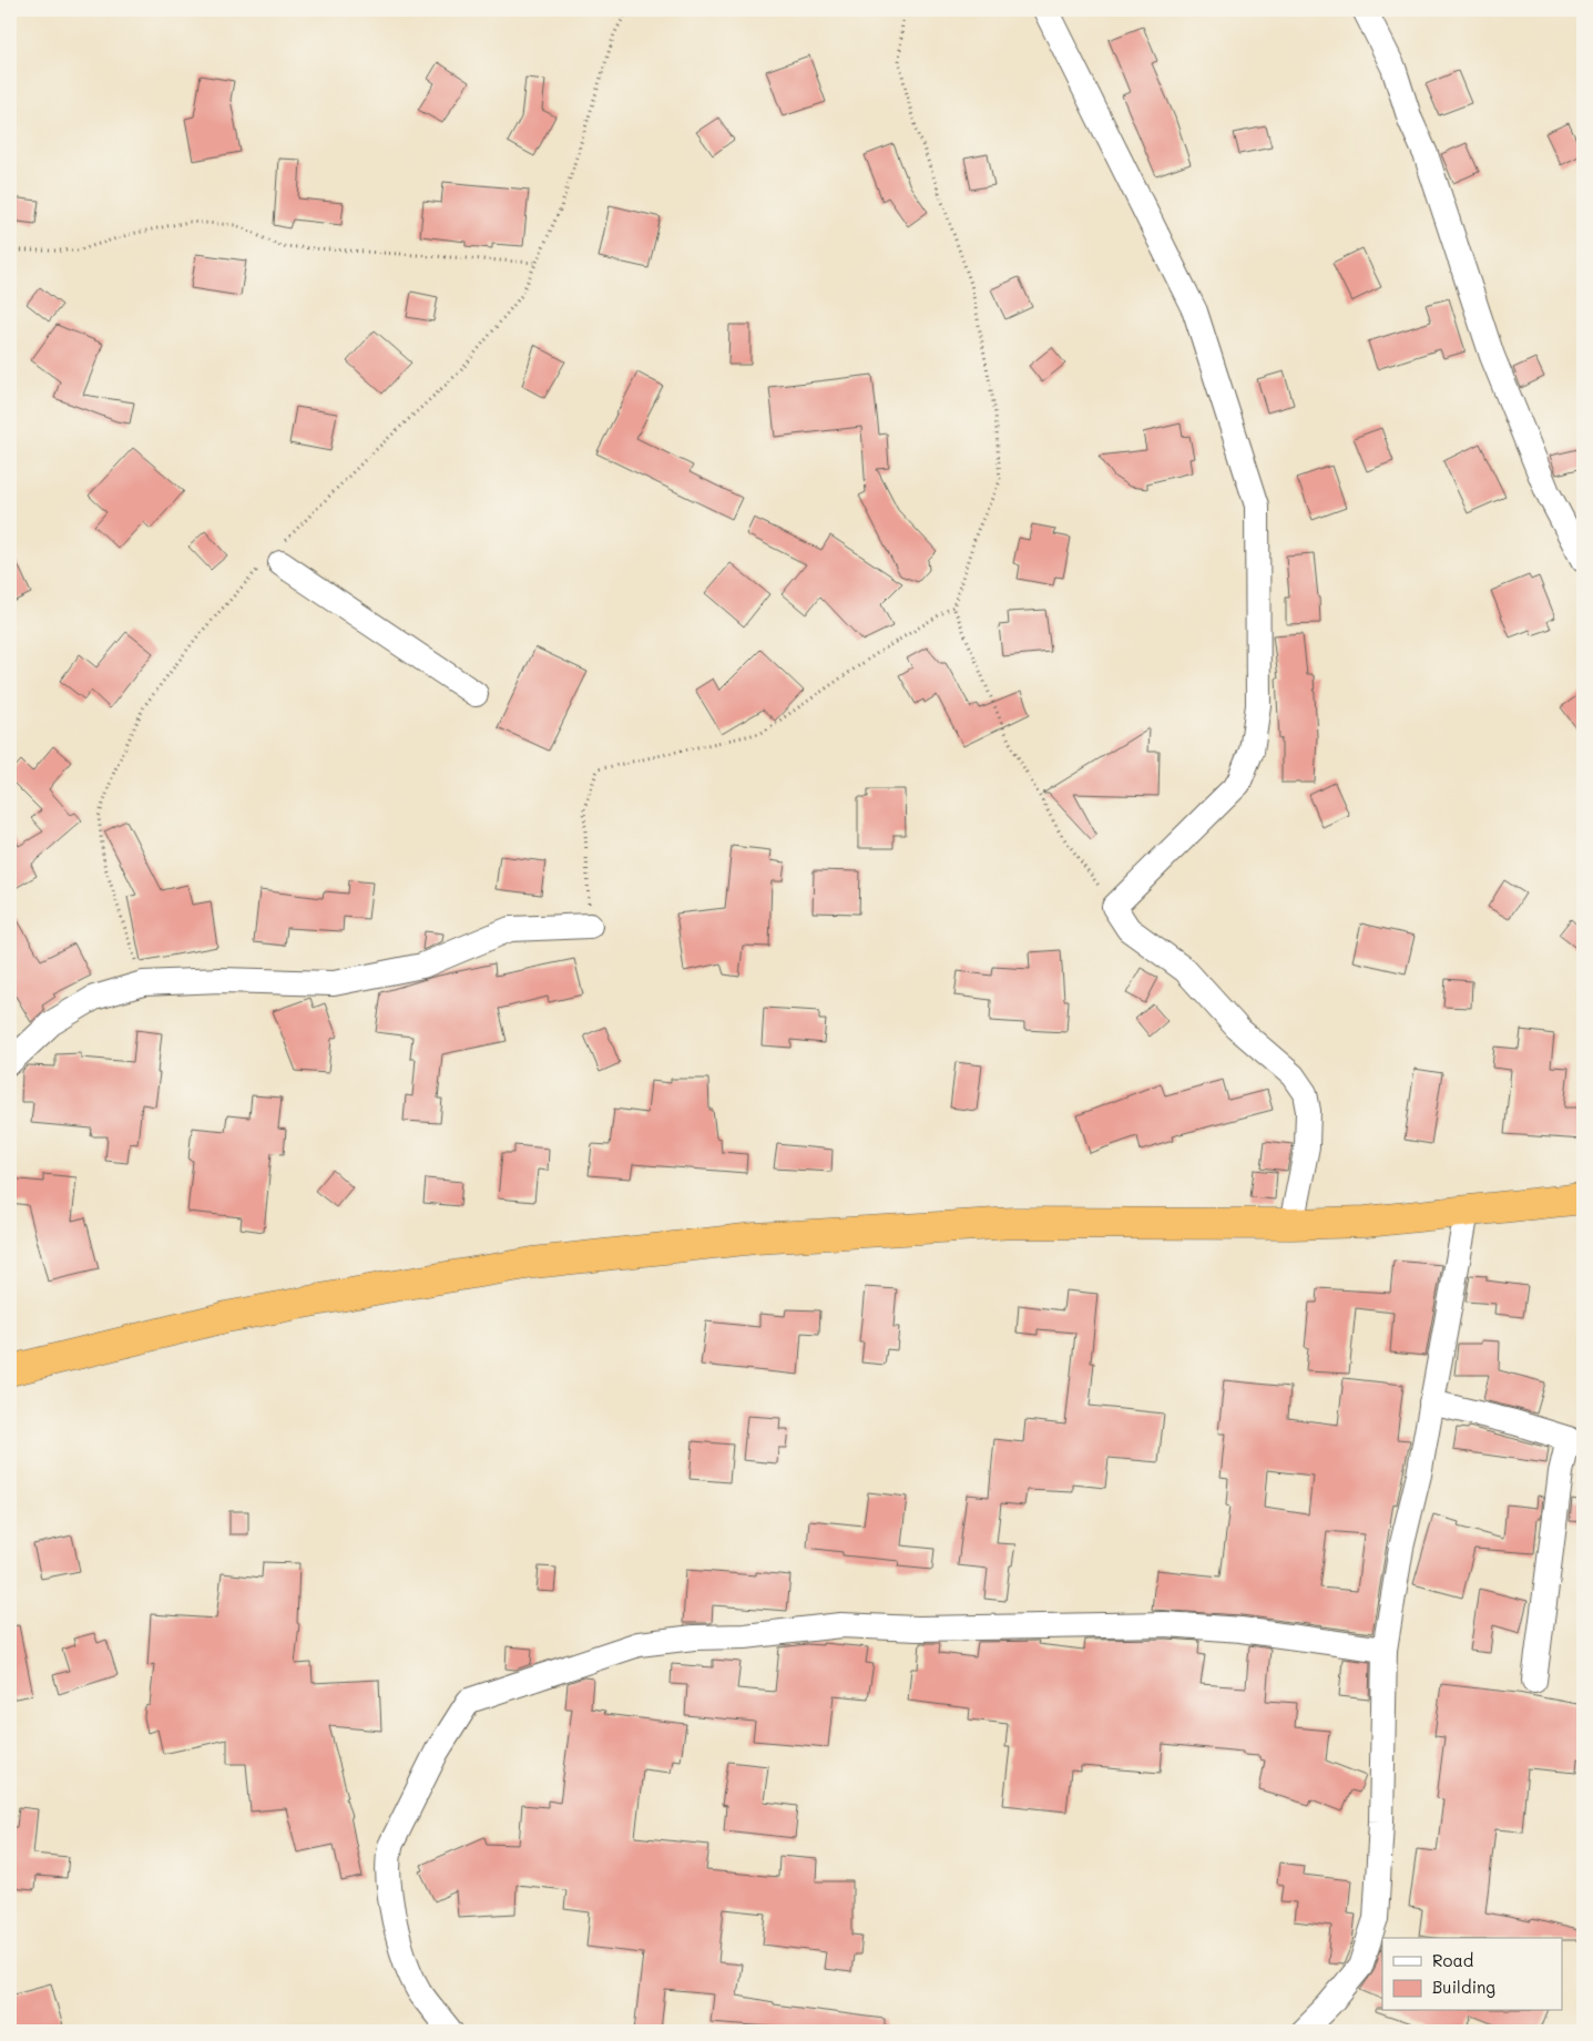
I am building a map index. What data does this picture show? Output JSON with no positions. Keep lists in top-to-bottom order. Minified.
{"legend":["Road","Building"]}
